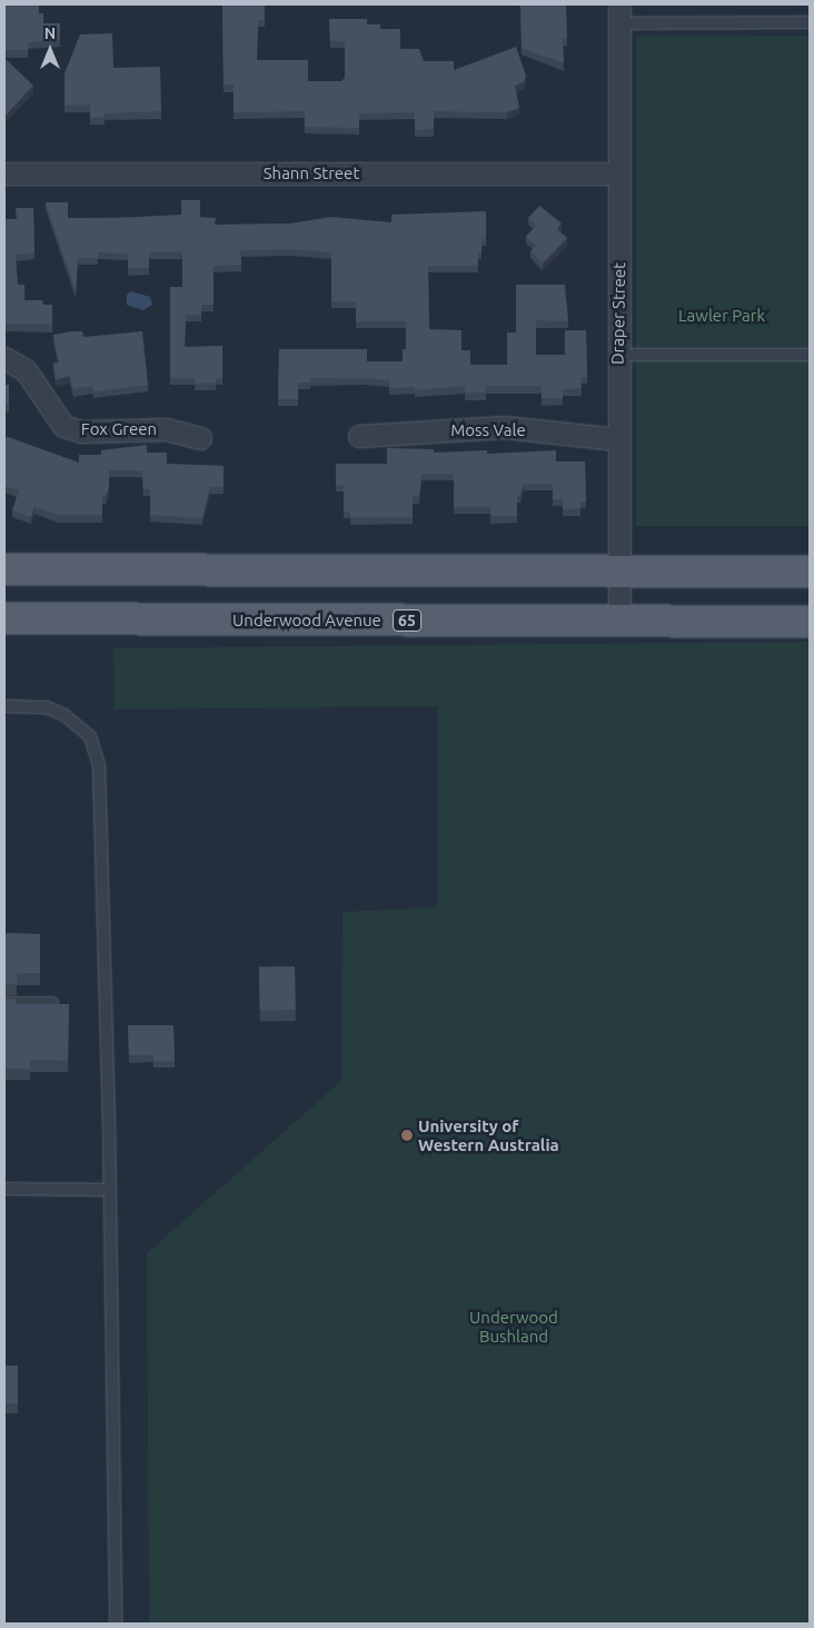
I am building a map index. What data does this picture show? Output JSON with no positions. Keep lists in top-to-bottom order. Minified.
{"streets":{"main road":["Underwood Avenue","65"],"street":["Shann Street","Draper Street","Fox Green","Moss Vale"]},"crossings":[["Shann Street","Draper Street"],["Draper Street","Moss Vale"],["Draper Street","Underwood Avenue"]],"parks":["Lawler Park","Underwood Bushland"],"places":["University of Western Australia"],"north":"top"}
